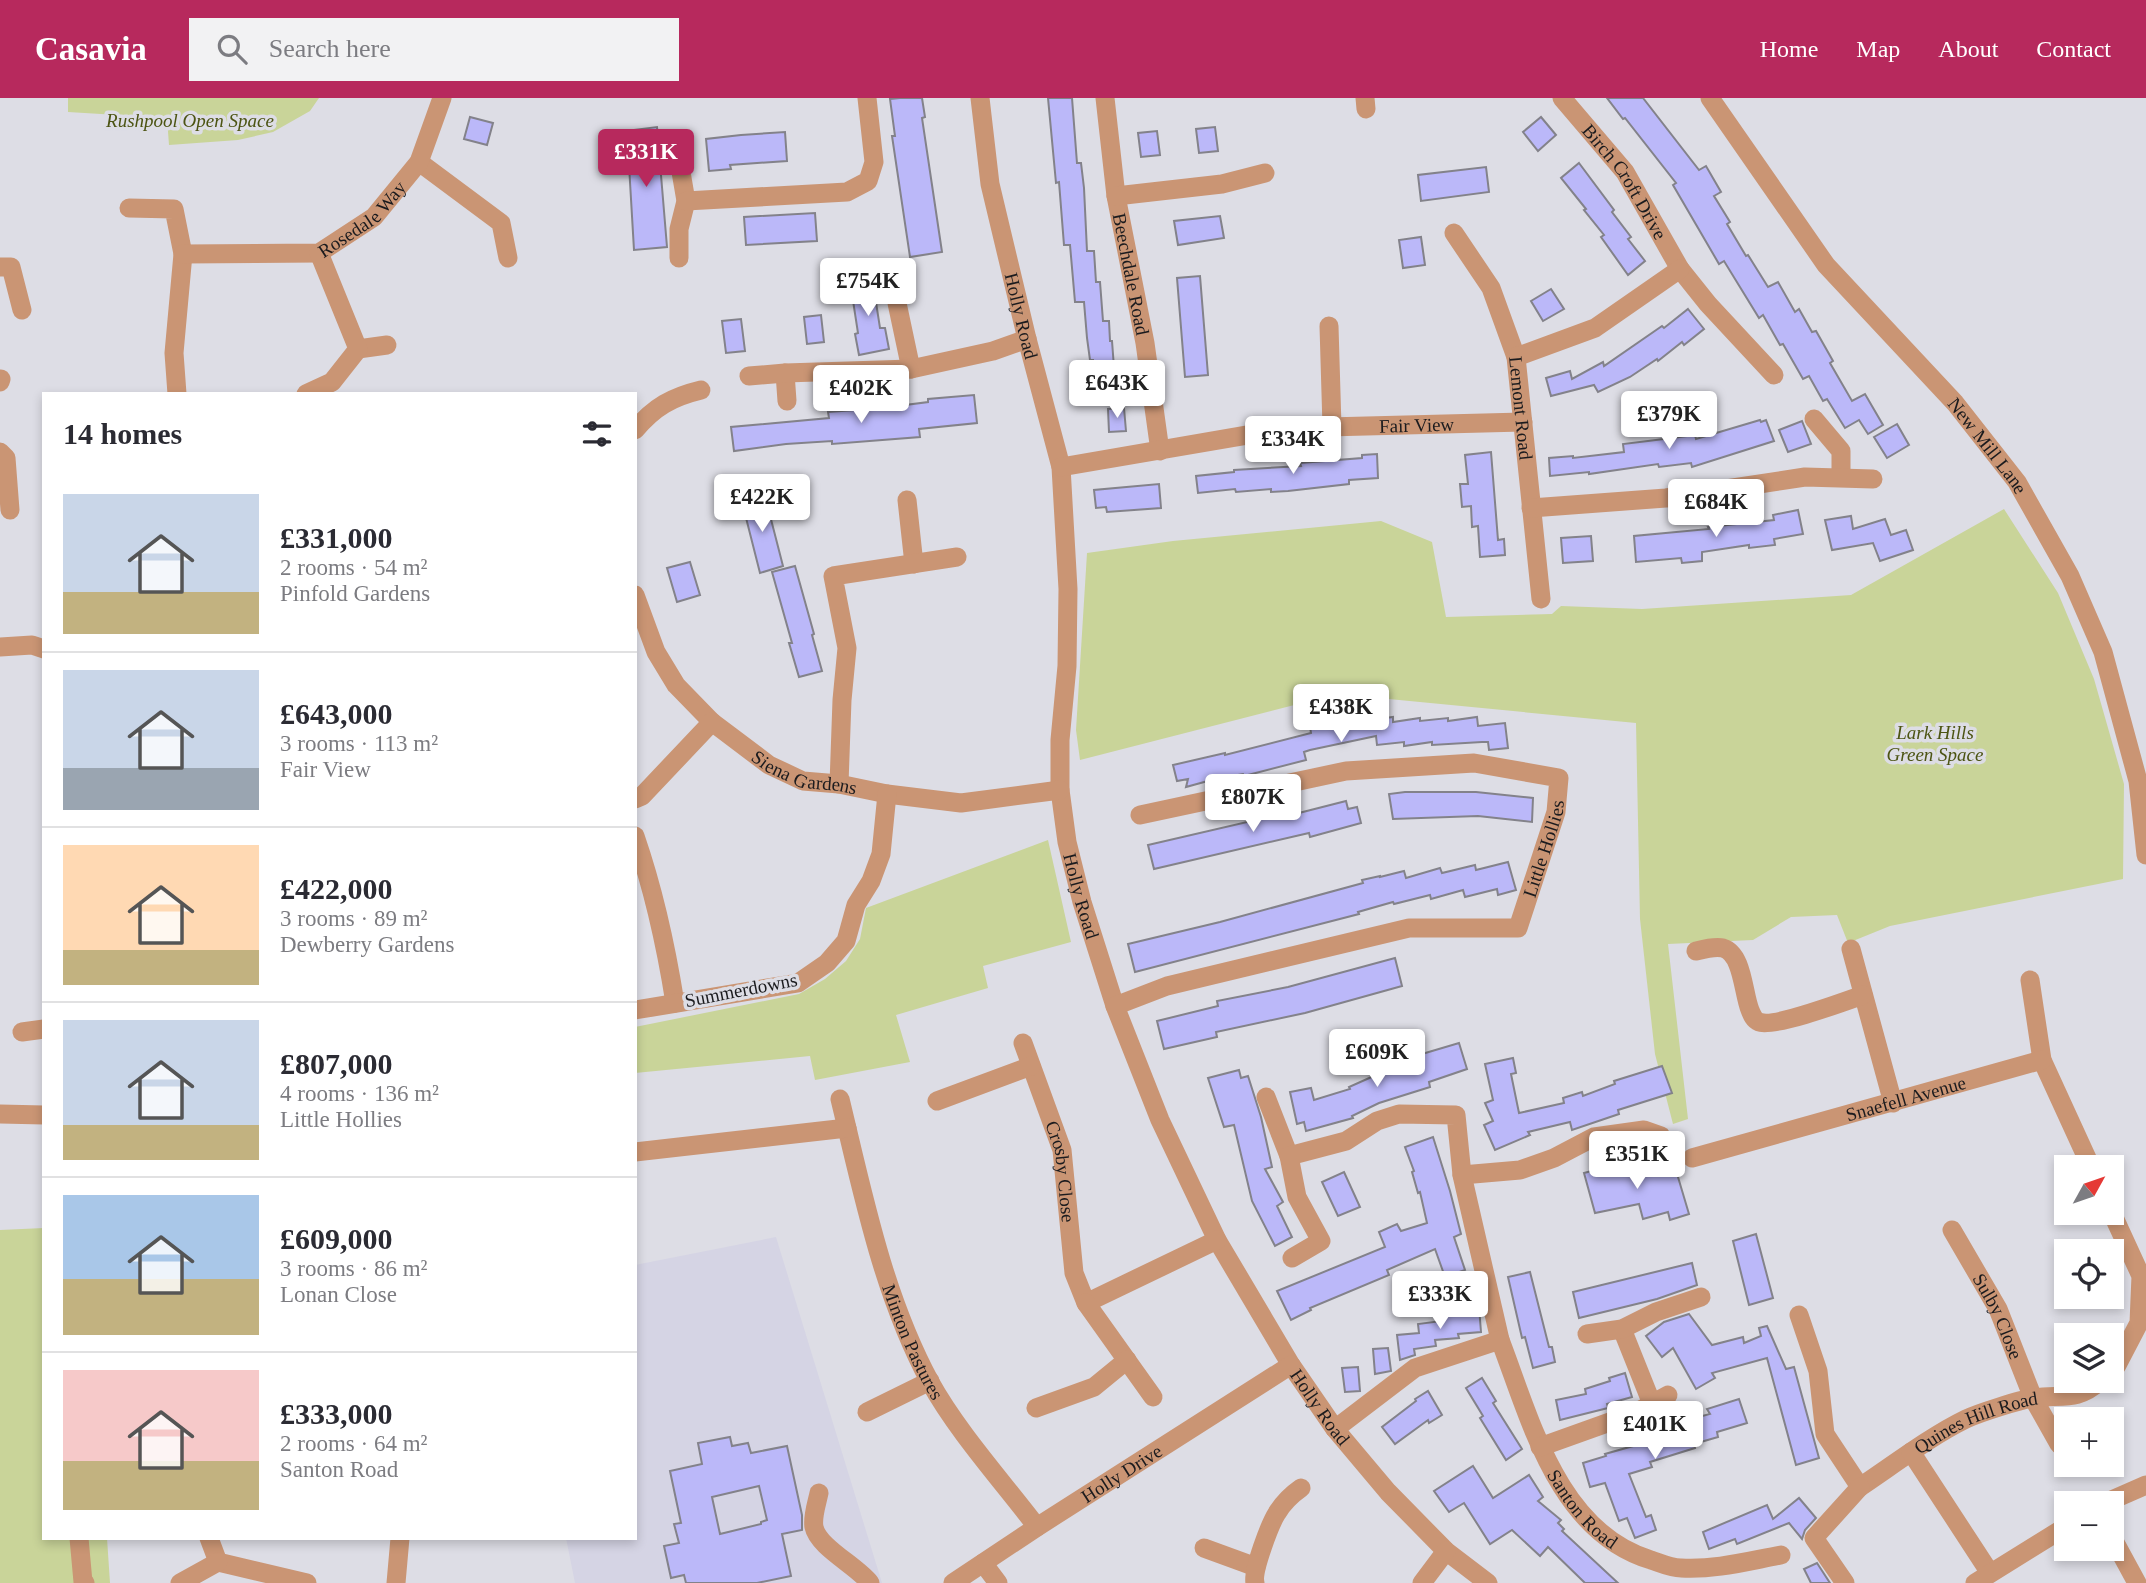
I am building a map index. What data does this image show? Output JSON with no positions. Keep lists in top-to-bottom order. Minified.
{"streets":{"street":["Birch Croft Drive","Rosedale Way","Beechdale Road","Holly Road","Lemont Road","Fair View","New Mill Lane","Siena Gardens","Little Hollies","Summerdowns","Snaefell Avenue","Crosby Close","Sulby Close","Minton Pastures","Quines Hill Road","Holly Drive","Santon Road"]},"crossings":[["Beechdale Road","Fair View"],["Holly Road","Fair View"],["Holly Road","Siena Gardens"],["Holly Road","Little Hollies"],["Holly Road","Holly Drive"],["Lemont Road","Fair View"],["Siena Gardens","Summerdowns"],["Sulby Close","Quines Hill Road"],["Minton Pastures","Holly Drive"]],"parks":["Rushpool Open Space","Lark Hills Green Space"],"north":"top right","page":{"header":"Casavia","search":"Search here","nav":["Home","Map","About","Contact"],"price":["£331K","£754K","£643K","£402K","£379K","£334K","£422K","£684K","£438K","£807K","£609K","£351K","£333K","£401K"],"heading":"14 homes","list":[{"name":"£331,000","note":"2 rooms · 54 m² · Pinfold Gardens"},{"name":"£643,000","note":"3 rooms · 113 m² · Fair View"},{"name":"£422,000","note":"3 rooms · 89 m² · Dewberry Gardens"},{"name":"£807,000","note":"4 rooms · 136 m² · Little Hollies"},{"name":"£609,000","note":"3 rooms · 86 m² · Lonan Close"},{"name":"£333,000","note":"2 rooms · 64 m² · Santon Road"}],"map_buttons":["+","−"]}}
